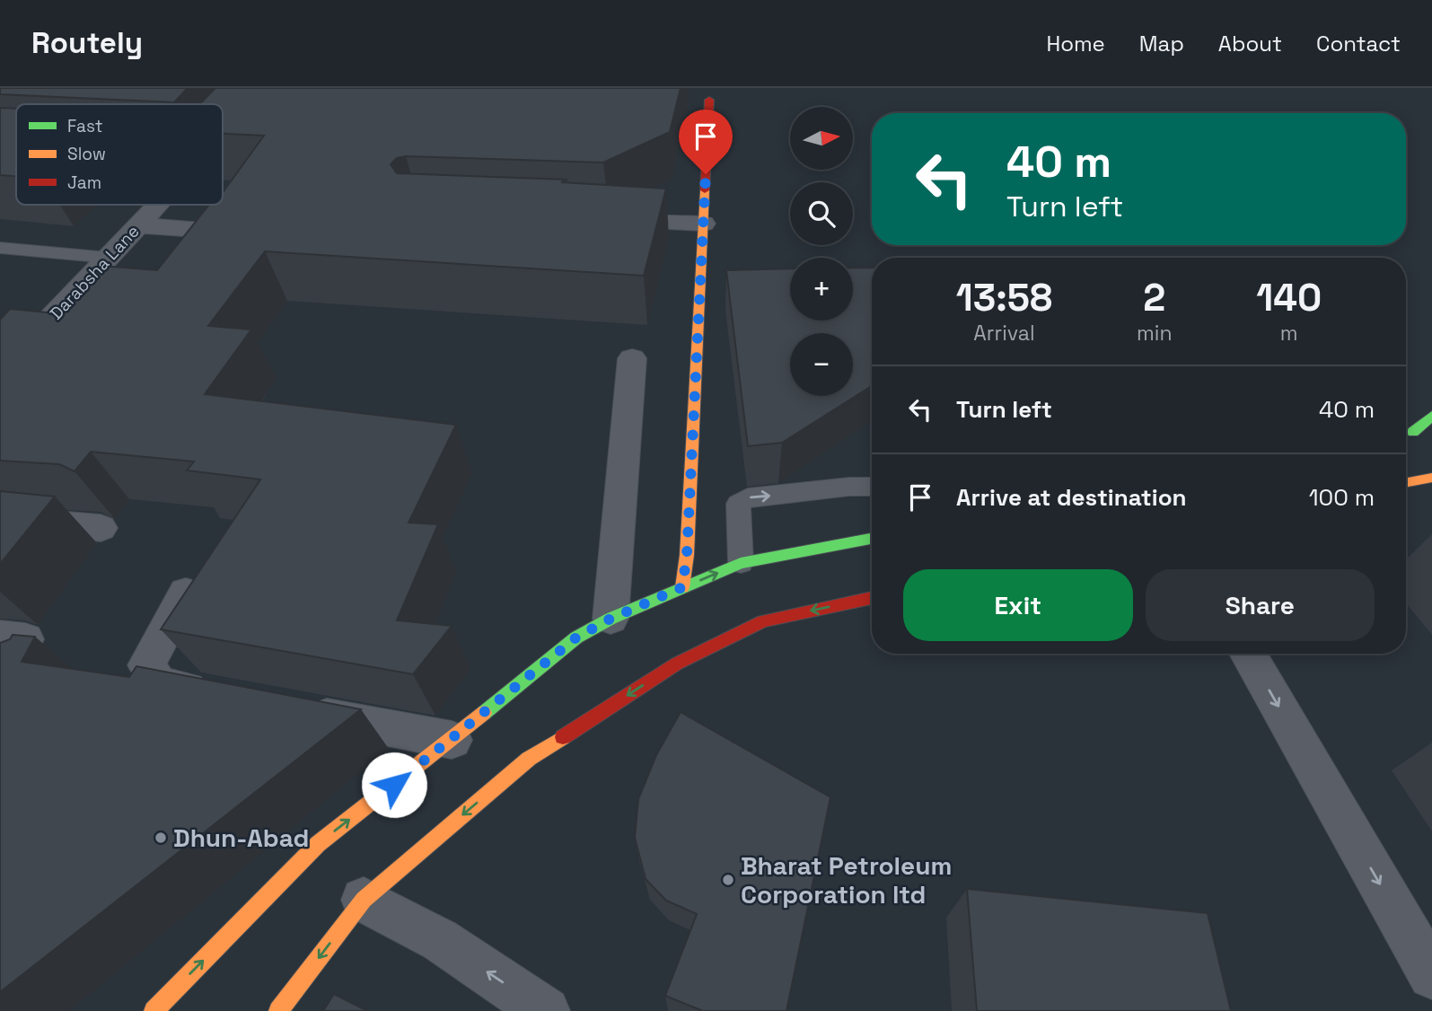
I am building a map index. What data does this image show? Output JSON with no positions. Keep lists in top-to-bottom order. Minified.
{"streets":{"street":["Darabsha Lane"]},"places":["Dhun-Abad","Bharat Petroleum Corporation ltd"],"legend":["Fast","Slow","Jam"],"north":"right","page":{"header":"Routely","nav":["Home","Map","About","Contact"],"map_buttons":["+","−"],"turn":["40 m","Turn left"],"eta":["13:58","Arrival","2","min","140","m"],"list":[{"name":"Turn left","value":"40 m"},{"name":"Arrive at destination","value":"100 m"}],"buttons":["Exit","Share"]}}
